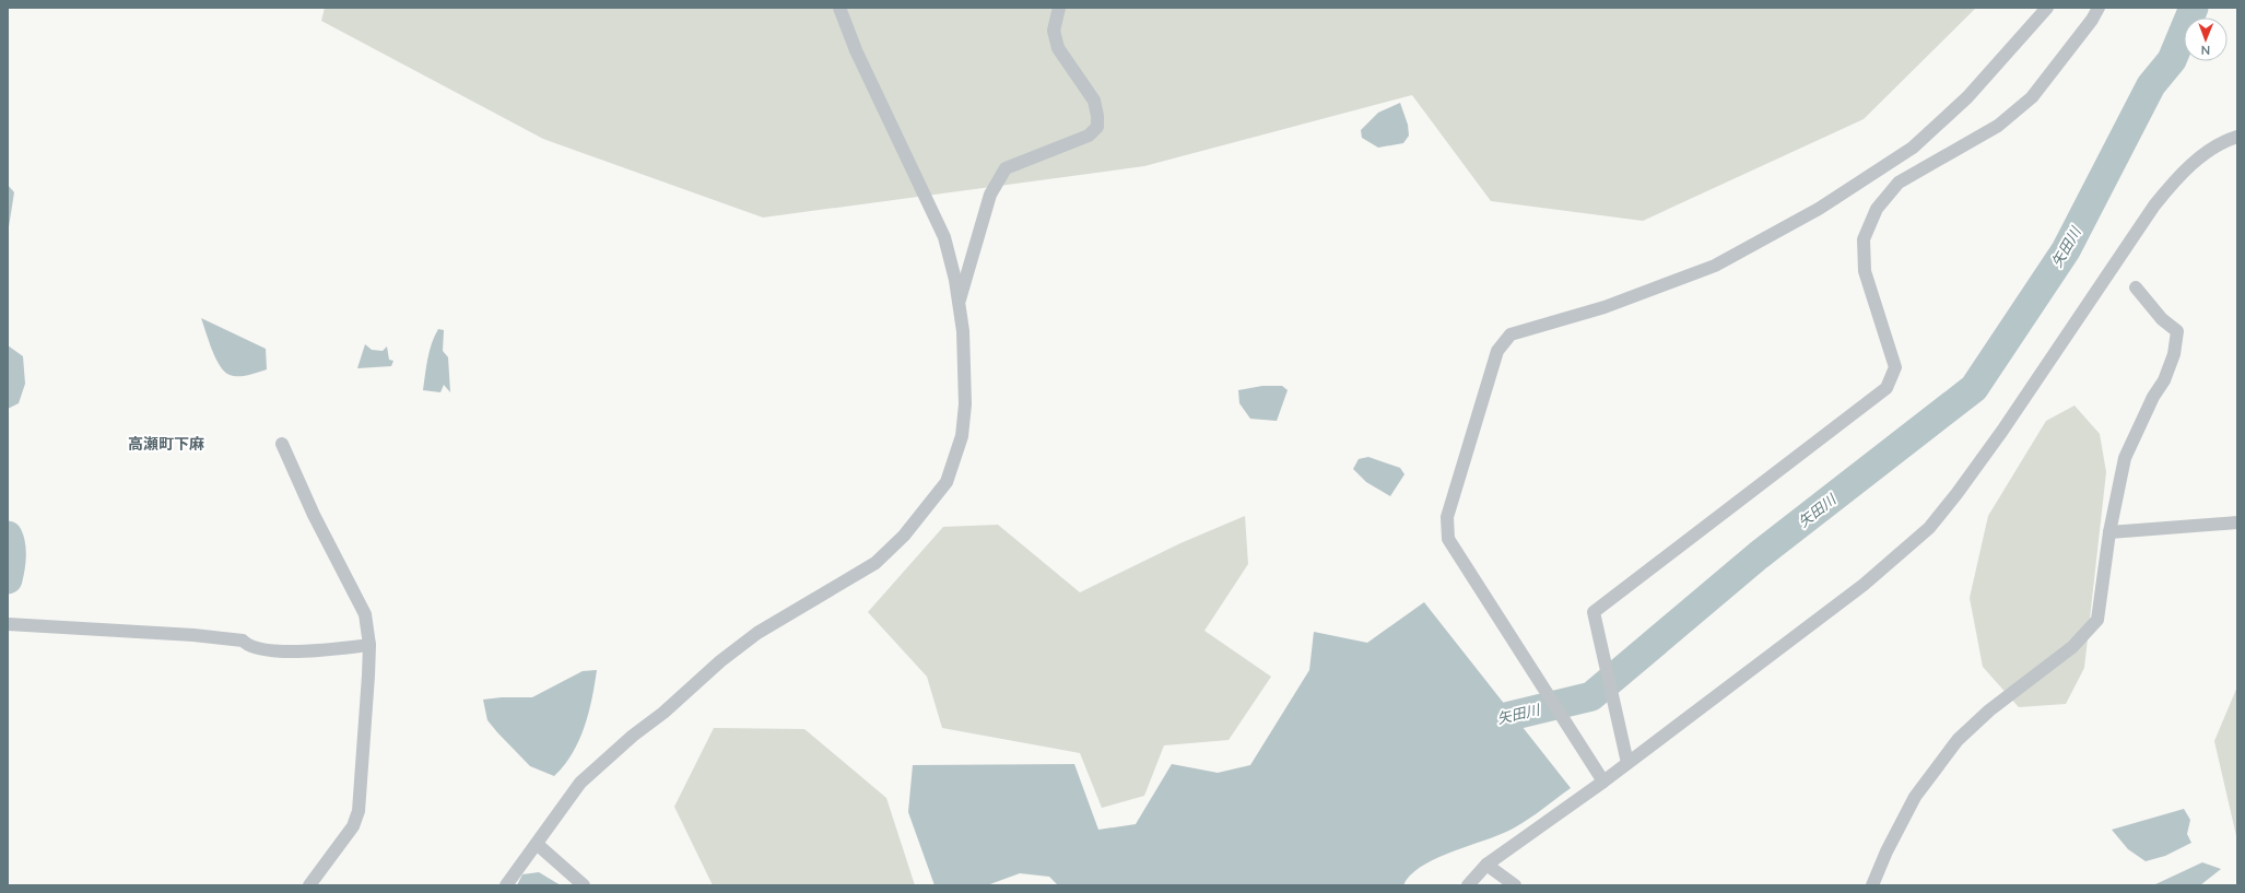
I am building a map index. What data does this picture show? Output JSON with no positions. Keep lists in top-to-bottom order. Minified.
{"districts":["高瀬町下麻"],"water":["矢田川"],"north":"bottom"}
